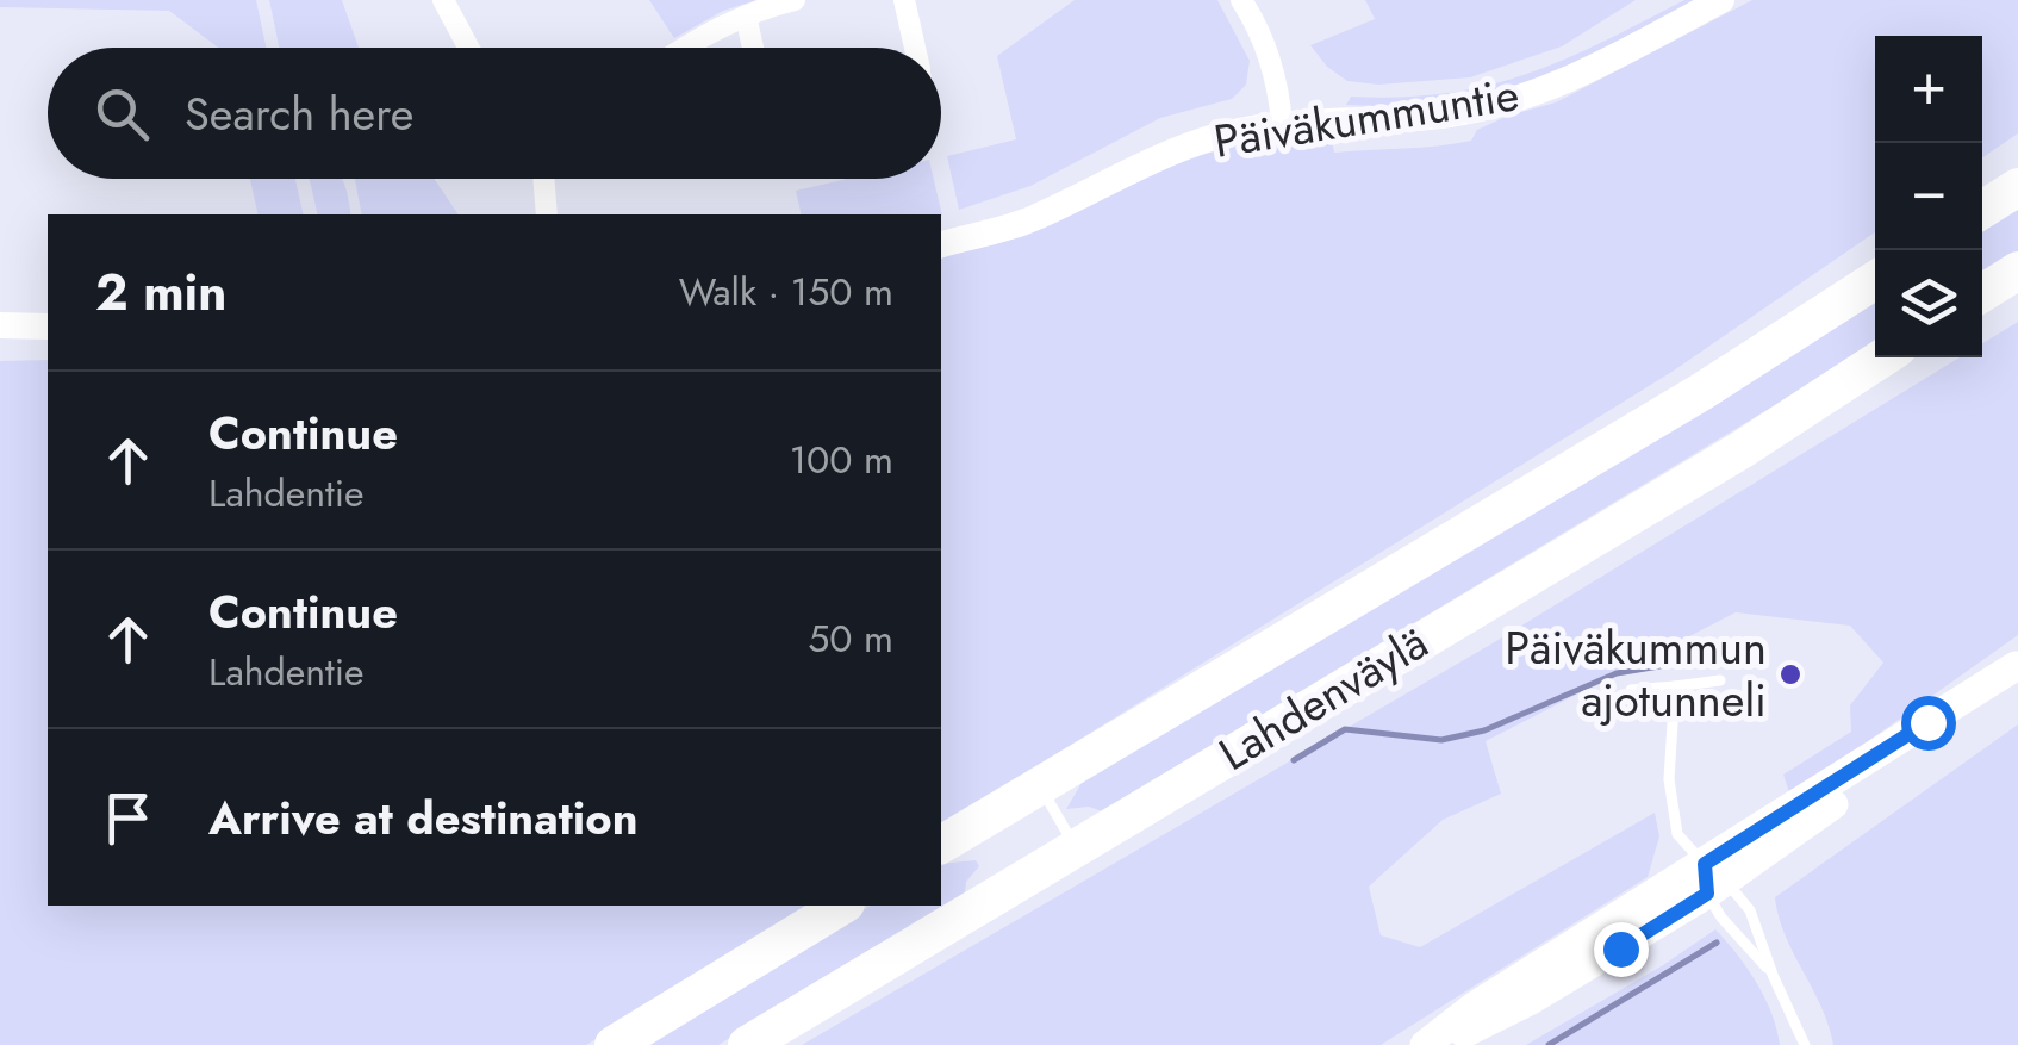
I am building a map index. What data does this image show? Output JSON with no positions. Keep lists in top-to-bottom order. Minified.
{"streets":{"highway":["Lahdenväylä"],"street":["Päiväkummuntie"]},"places":["Päiväkummun ajotunneli"],"page":{"map_buttons":["+","−"],"search":"Search here","heading":["2 min","Walk · 150 m"],"list":[["Continue","Lahdentie","100 m"],["Continue","Lahdentie","50 m"],"Arrive at destination"]}}
